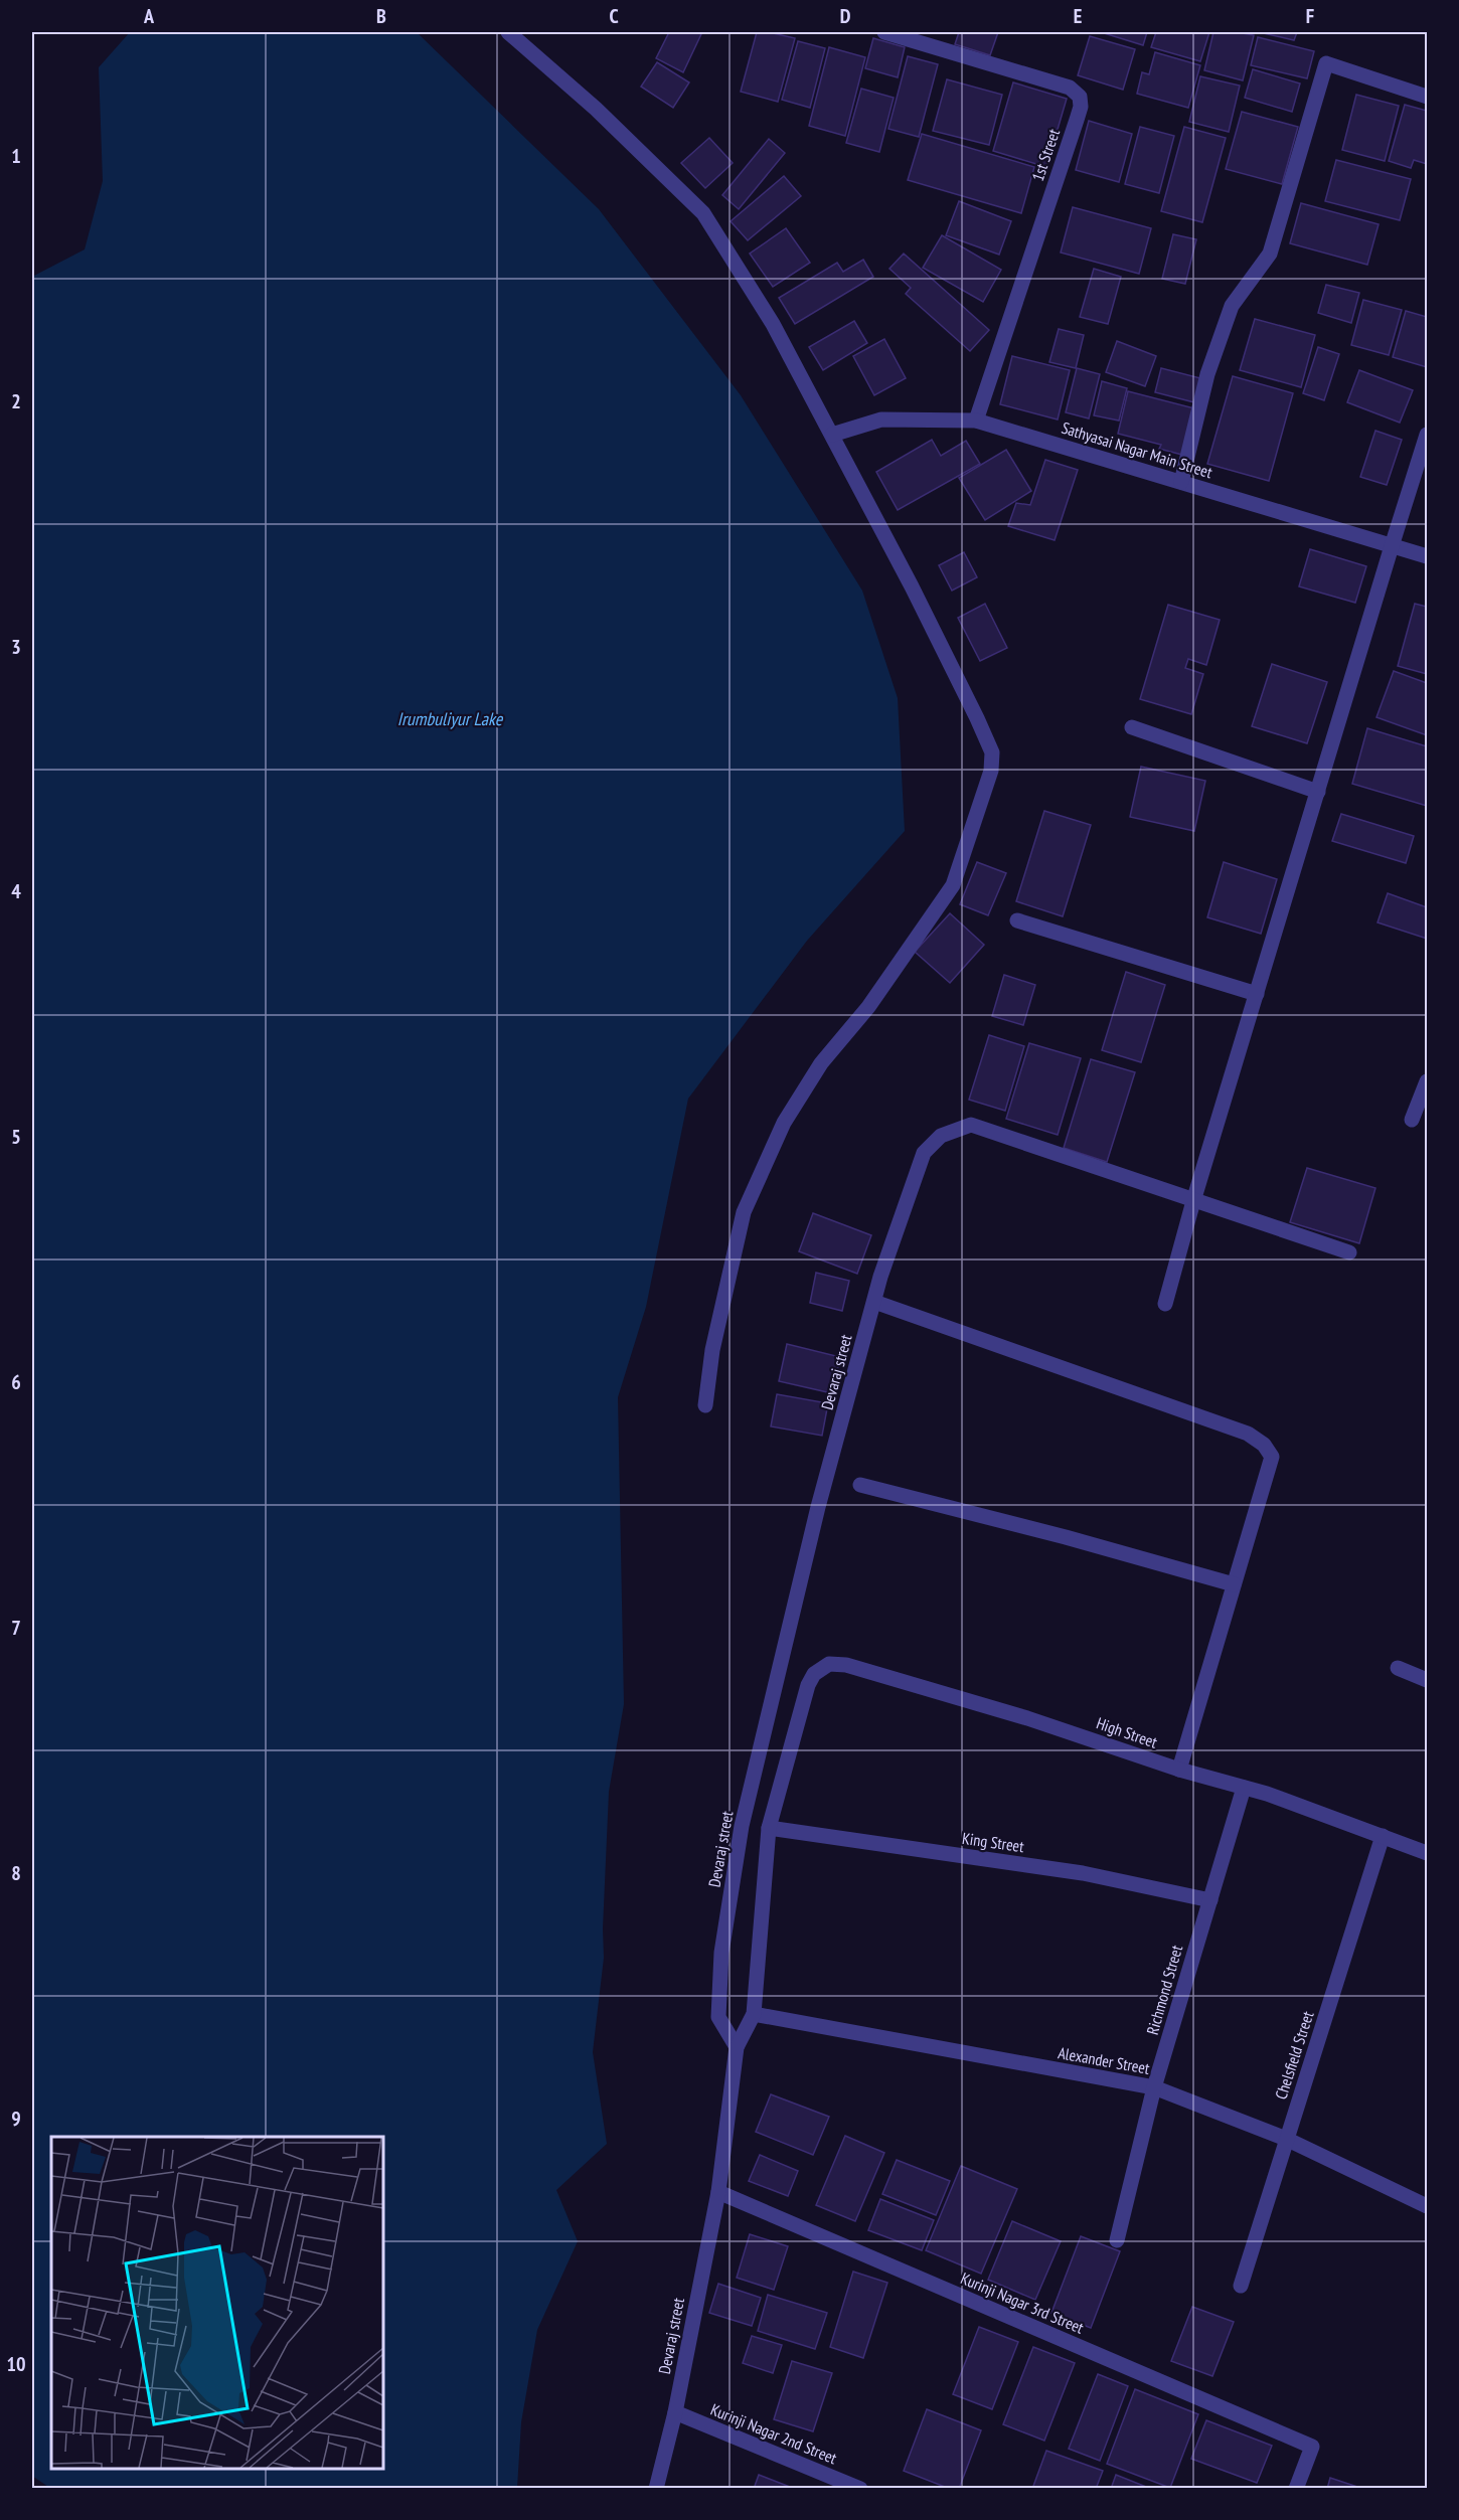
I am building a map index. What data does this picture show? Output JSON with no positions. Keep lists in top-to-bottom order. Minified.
{"streets":{"street":["1st Street","Sathyasai Nagar Main Street","Devaraj street","High Street","King Street","Richmond Street","Chelsfield Street","Alexander Street","Kurinji Nagar 3rd Street","Kurinji Nagar 2nd Street"]},"crossings":[["1st Street","Sathyasai Nagar Main Street"],["Devaraj street","High Street"],["Devaraj street","King Street"],["Devaraj street","Alexander Street"],["Devaraj street","Kurinji Nagar 3rd Street"],["Devaraj street","Kurinji Nagar 2nd Street"],["High Street","Richmond Street"],["High Street","Chelsfield Street"],["King Street","Richmond Street"],["Richmond Street","Alexander Street"],["Chelsfield Street","Alexander Street"]],"water":["Irumbuliyur Lake"],"grid":{"columns":["A","B","C","D","E","F"],"rows":["1","2","3","4","5","6","7","8","9","10"]}}
